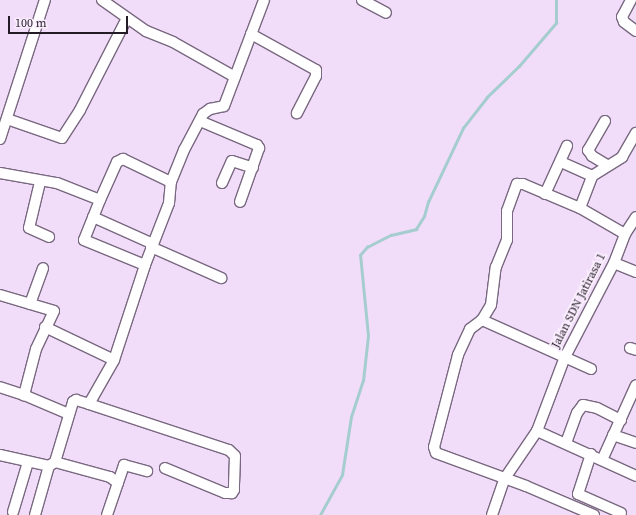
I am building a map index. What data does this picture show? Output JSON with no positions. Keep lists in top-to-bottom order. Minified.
{"streets":{"street":["Jalan SDN Jatirasa 1"]},"scale_bar":"100 m"}
